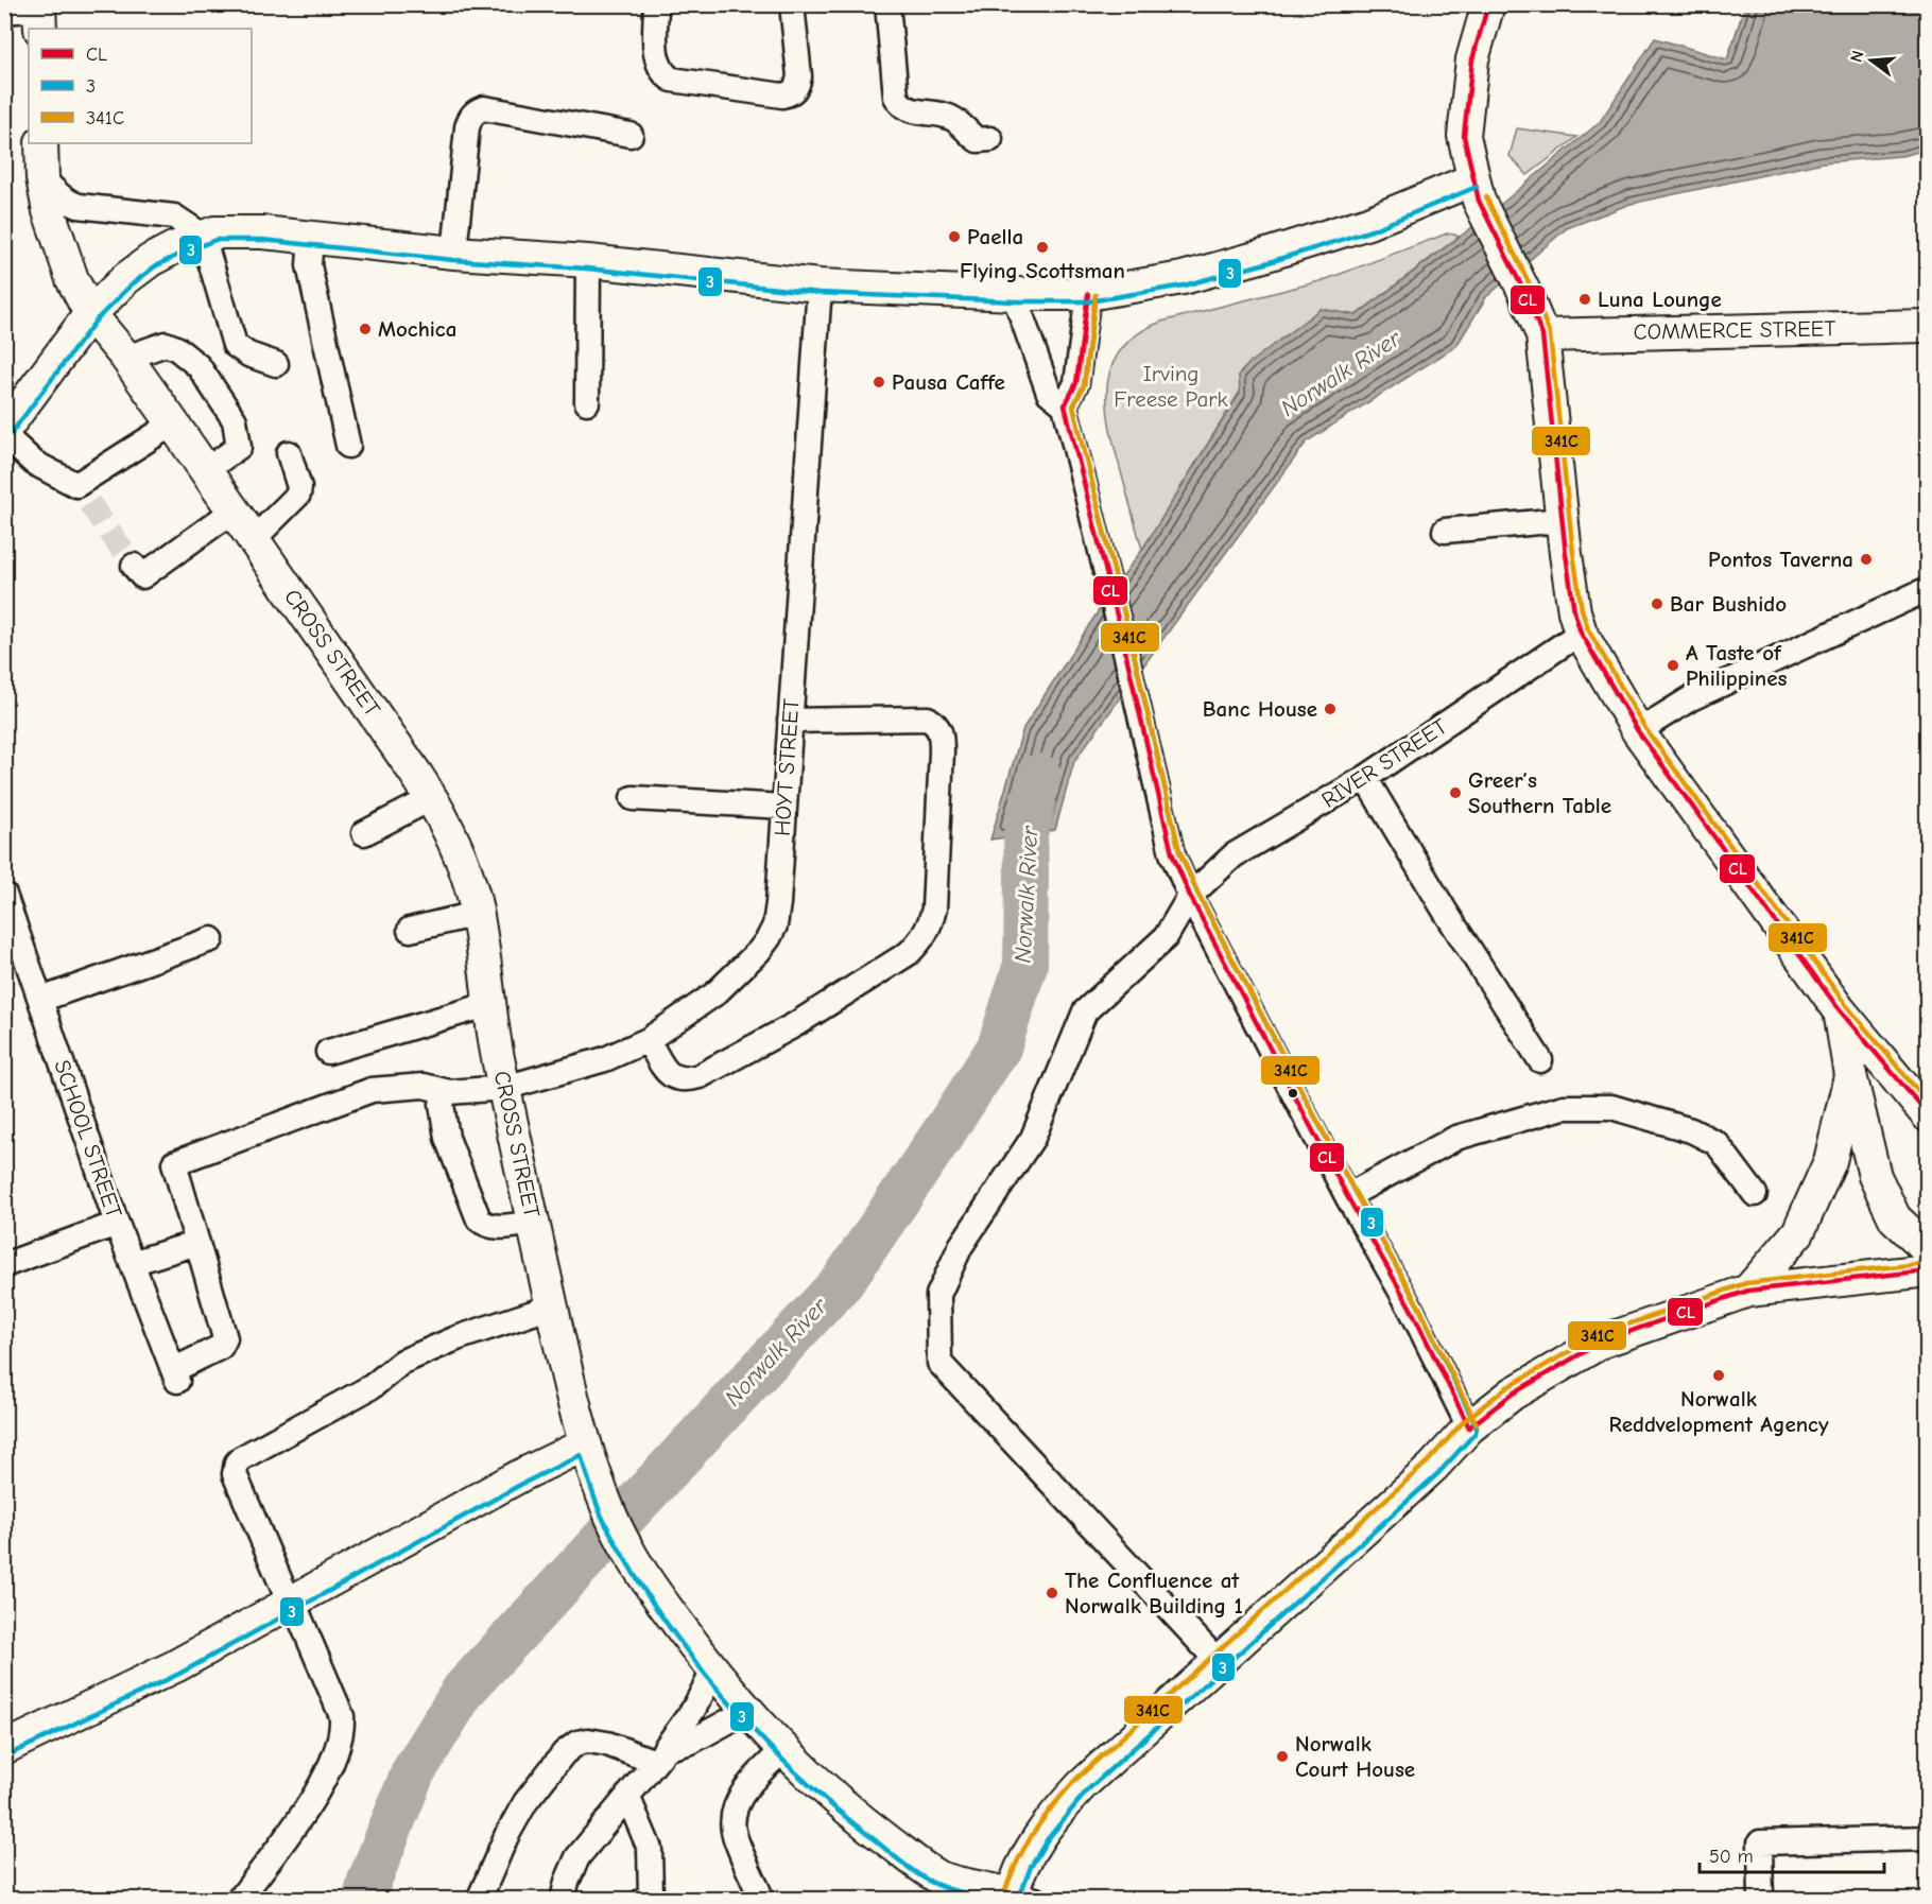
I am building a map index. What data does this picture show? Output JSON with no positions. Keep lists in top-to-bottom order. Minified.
{"streets":{"main road":["COMMERCE STREET","CROSS STREET"],"street":["RIVER STREET","HOYT STREET","SCHOOL STREET"]},"crossings":[["CROSS STREET","HOYT STREET"],["HOYT STREET","SCHOOL STREET"]],"water":["Norwalk River"],"parks":["Irving Freese Park"],"places":["Paella","Flying Scottsman","Luna Lounge","Mochica","Pausa Caffe","Pontos Taverna","Bar Bushido","A Taste of Philippines","Banc House","Greer’s Southern Table","Norwalk Reddvelopment Agency","The Confluence at Norwalk Building 1","Norwalk Court House"],"lines":["transit line CL","transit line 3","transit line 341C"],"legend":["CL","3","341C"],"scale_bar":"50 m","north":"left"}
